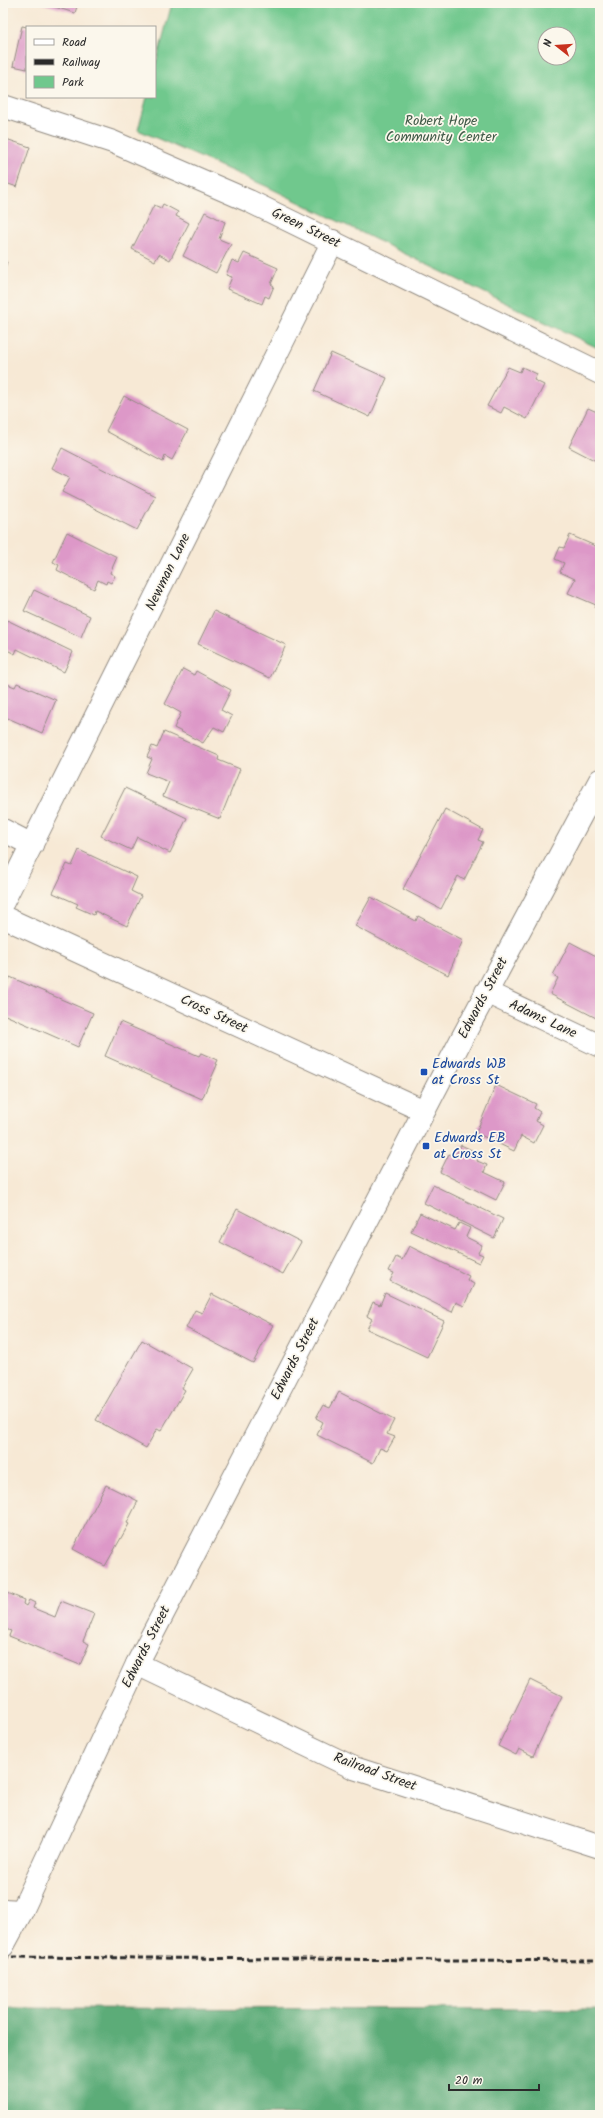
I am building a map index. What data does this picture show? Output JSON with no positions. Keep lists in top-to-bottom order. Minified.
{"streets":{"street":["Green Street","Newman Lane","Edwards Street","Cross Street","Adams Lane","Railroad Street"]},"crossings":[["Green Street","Newman Lane"],["Edwards Street","Cross Street"],["Edwards Street","Adams Lane"],["Edwards Street","Railroad Street"]],"parks":["Robert Hope Community Center"],"places":{"transit":["Edwards WB at Cross St","Edwards EB at Cross St"]},"legend":["Road","Railway","Park"],"scale_bar":"20 m","north":"left"}
